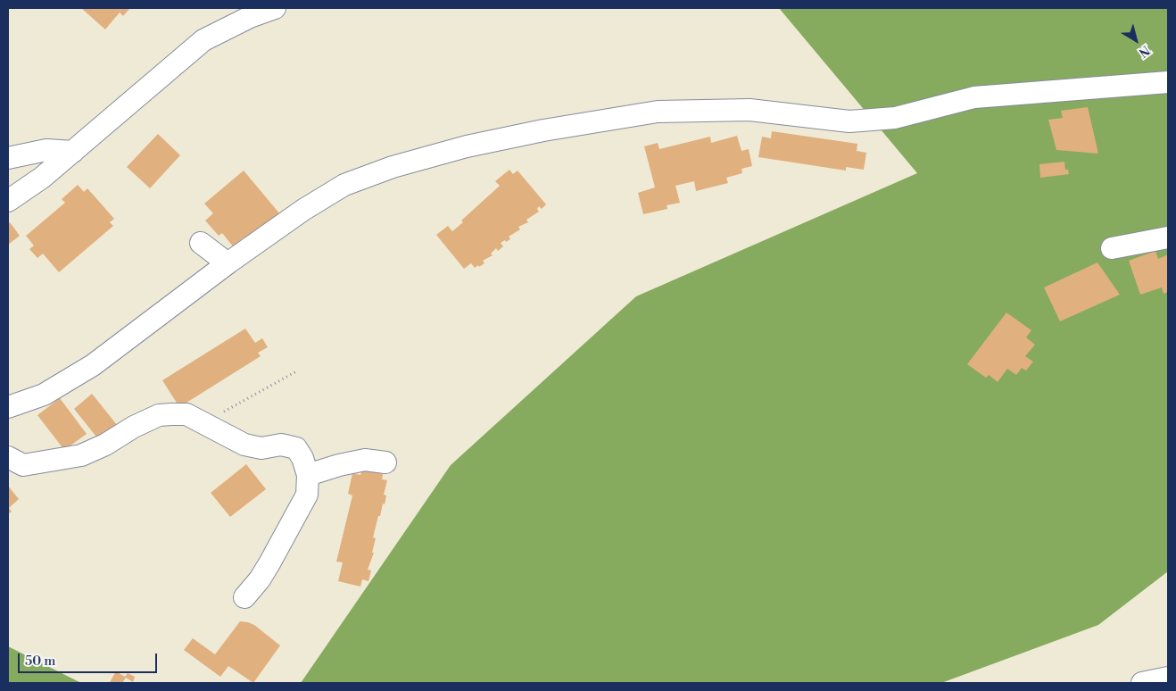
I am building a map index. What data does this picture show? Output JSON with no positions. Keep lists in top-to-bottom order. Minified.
{"scale_bar":"50 m","north":"bottom right"}
